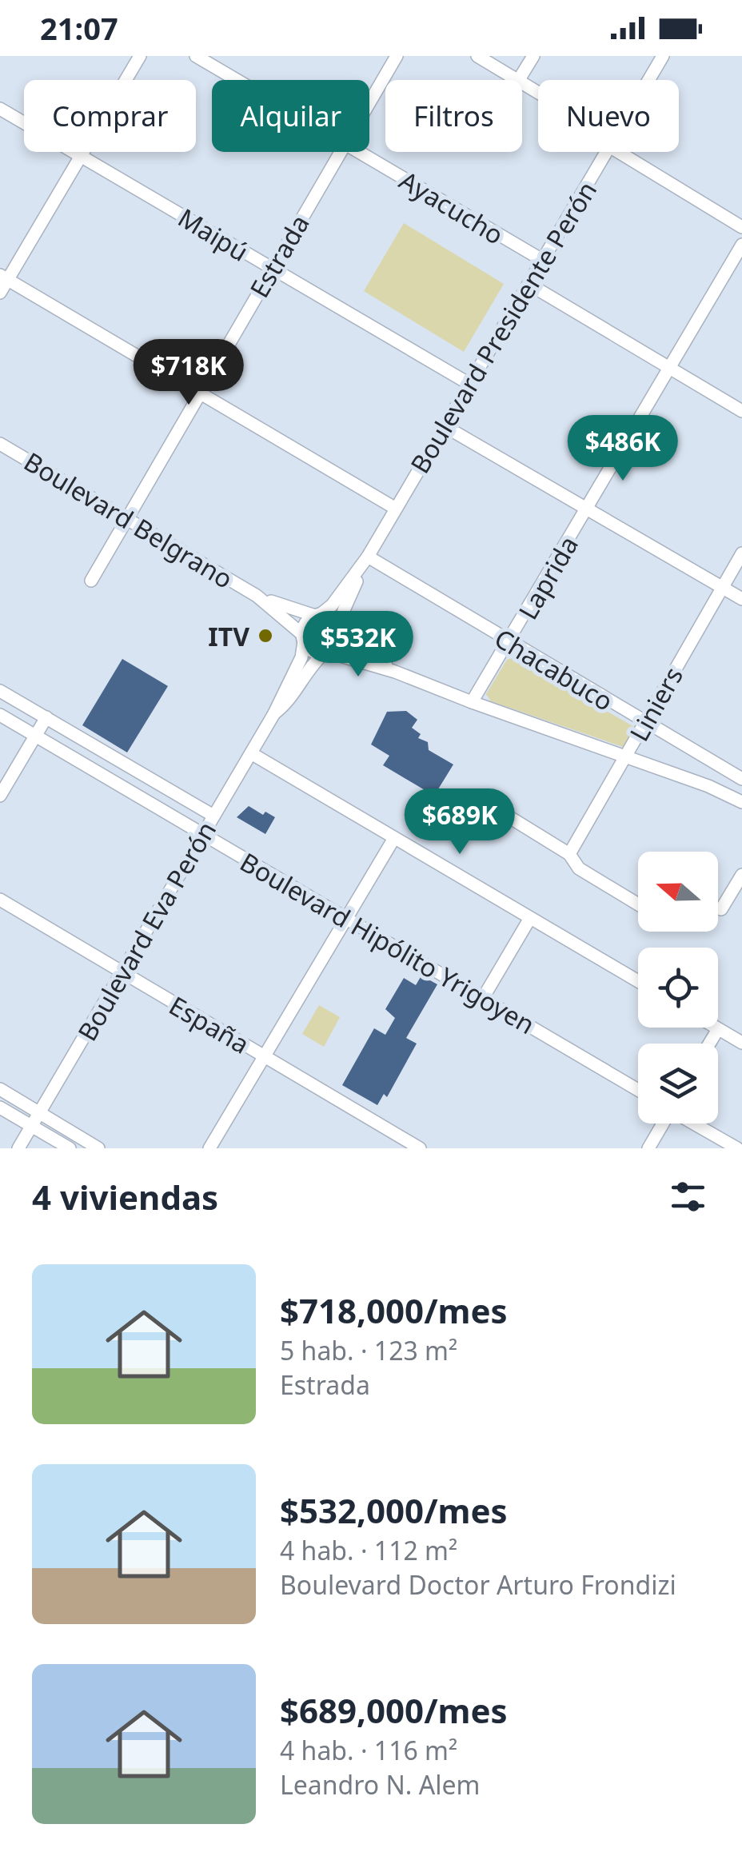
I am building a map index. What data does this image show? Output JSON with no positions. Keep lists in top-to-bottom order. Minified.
{"streets":{"street":["Ayacucho","Maipú","Estrada","Boulevard Presidente Perón","Boulevard Belgrano","Laprida","Chacabuco","Liniers","Boulevard Eva Perón","Boulevard Hipólito Yrigoyen","España"]},"crossings":[["Ayacucho","Boulevard Presidente Perón"],["Maipú","Estrada"],["Maipú","Boulevard Presidente Perón"],["Estrada","Boulevard Belgrano"],["Boulevard Presidente Perón","Boulevard Belgrano"],["Boulevard Presidente Perón","Chacabuco"],["Boulevard Presidente Perón","Boulevard Eva Perón"],["Laprida","Chacabuco"],["Chacabuco","Liniers"],["Boulevard Eva Perón","Boulevard Hipólito Yrigoyen"],["Boulevard Eva Perón","España"]],"places":["ITV"],"north":"left","page":{"status":"21:07","chip":["Comprar","Alquilar","Filtros","Nuevo"],"price":["$718K","$486K","$532K","$689K"],"heading":"4 viviendas","list":[{"name":"$718,000/mes","note":"5 hab. · 123 m² · Estrada"},{"name":"$532,000/mes","note":"4 hab. · 112 m² · Boulevard Doctor Arturo Frondizi"},{"name":"$689,000/mes","note":"4 hab. · 116 m² · Leandro N. Alem"}]}}
